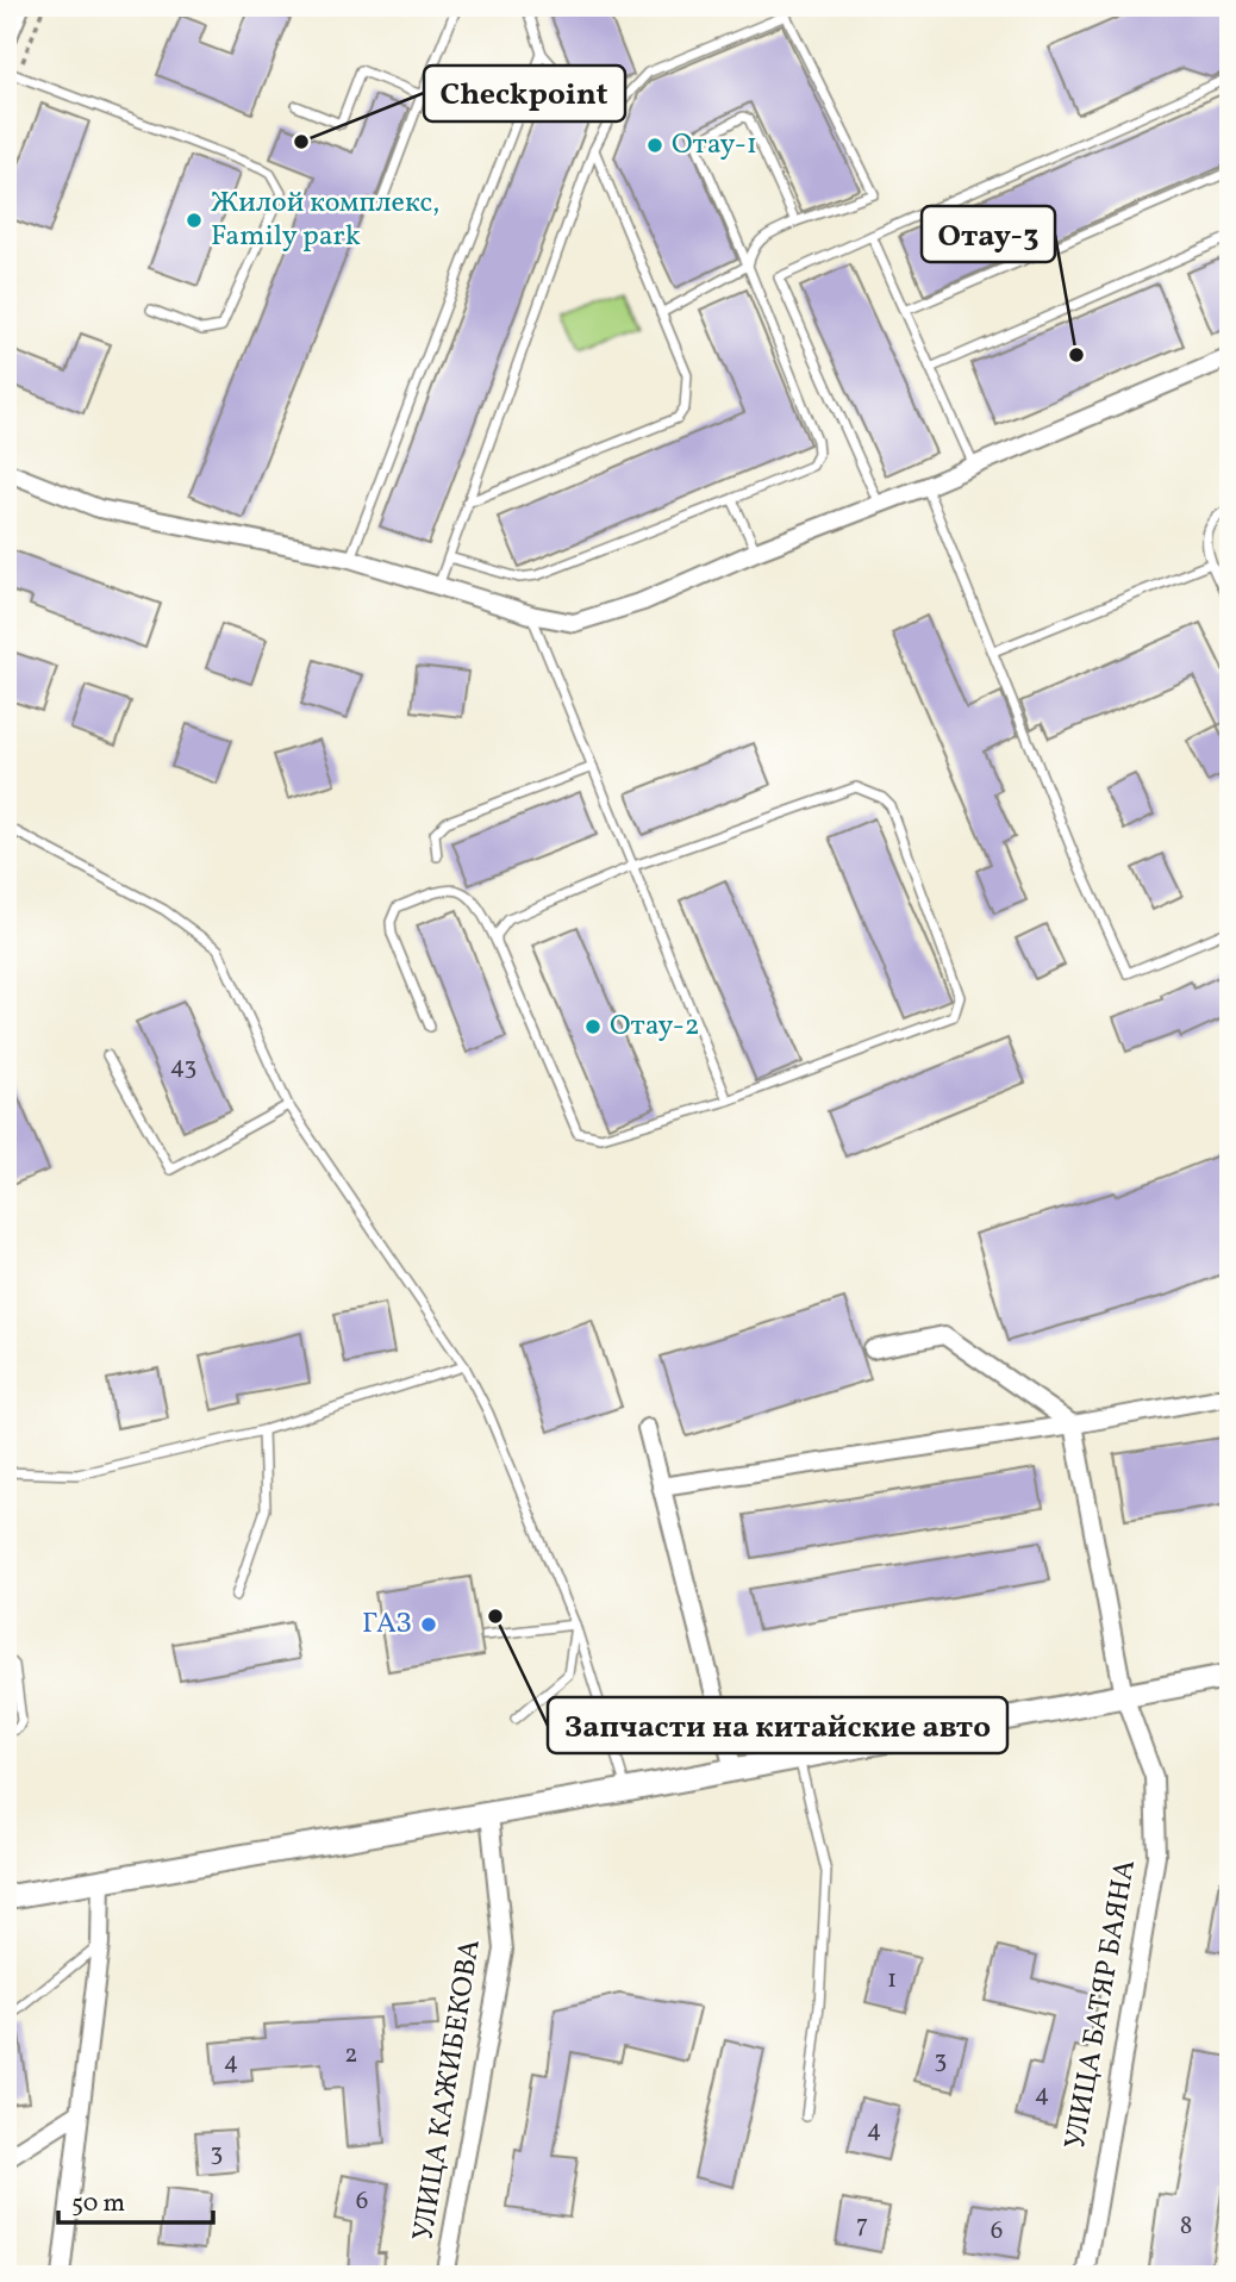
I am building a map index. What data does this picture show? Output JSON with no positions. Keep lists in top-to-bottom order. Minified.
{"streets":{"street":["УЛИЦА БАТЯР БАЯНА","УЛИЦА КАЖИБЕКОВА"]},"places":["Checkpoint","Отау-1","Жилой комплекс, Family park","Отау-3","Отау-2","Запчасти на китайские авто","ГАЗ"],"house_numbers":["43","1","2","3","4","4","4","3","6","7","8","6"],"scale_bar":"50 m"}
